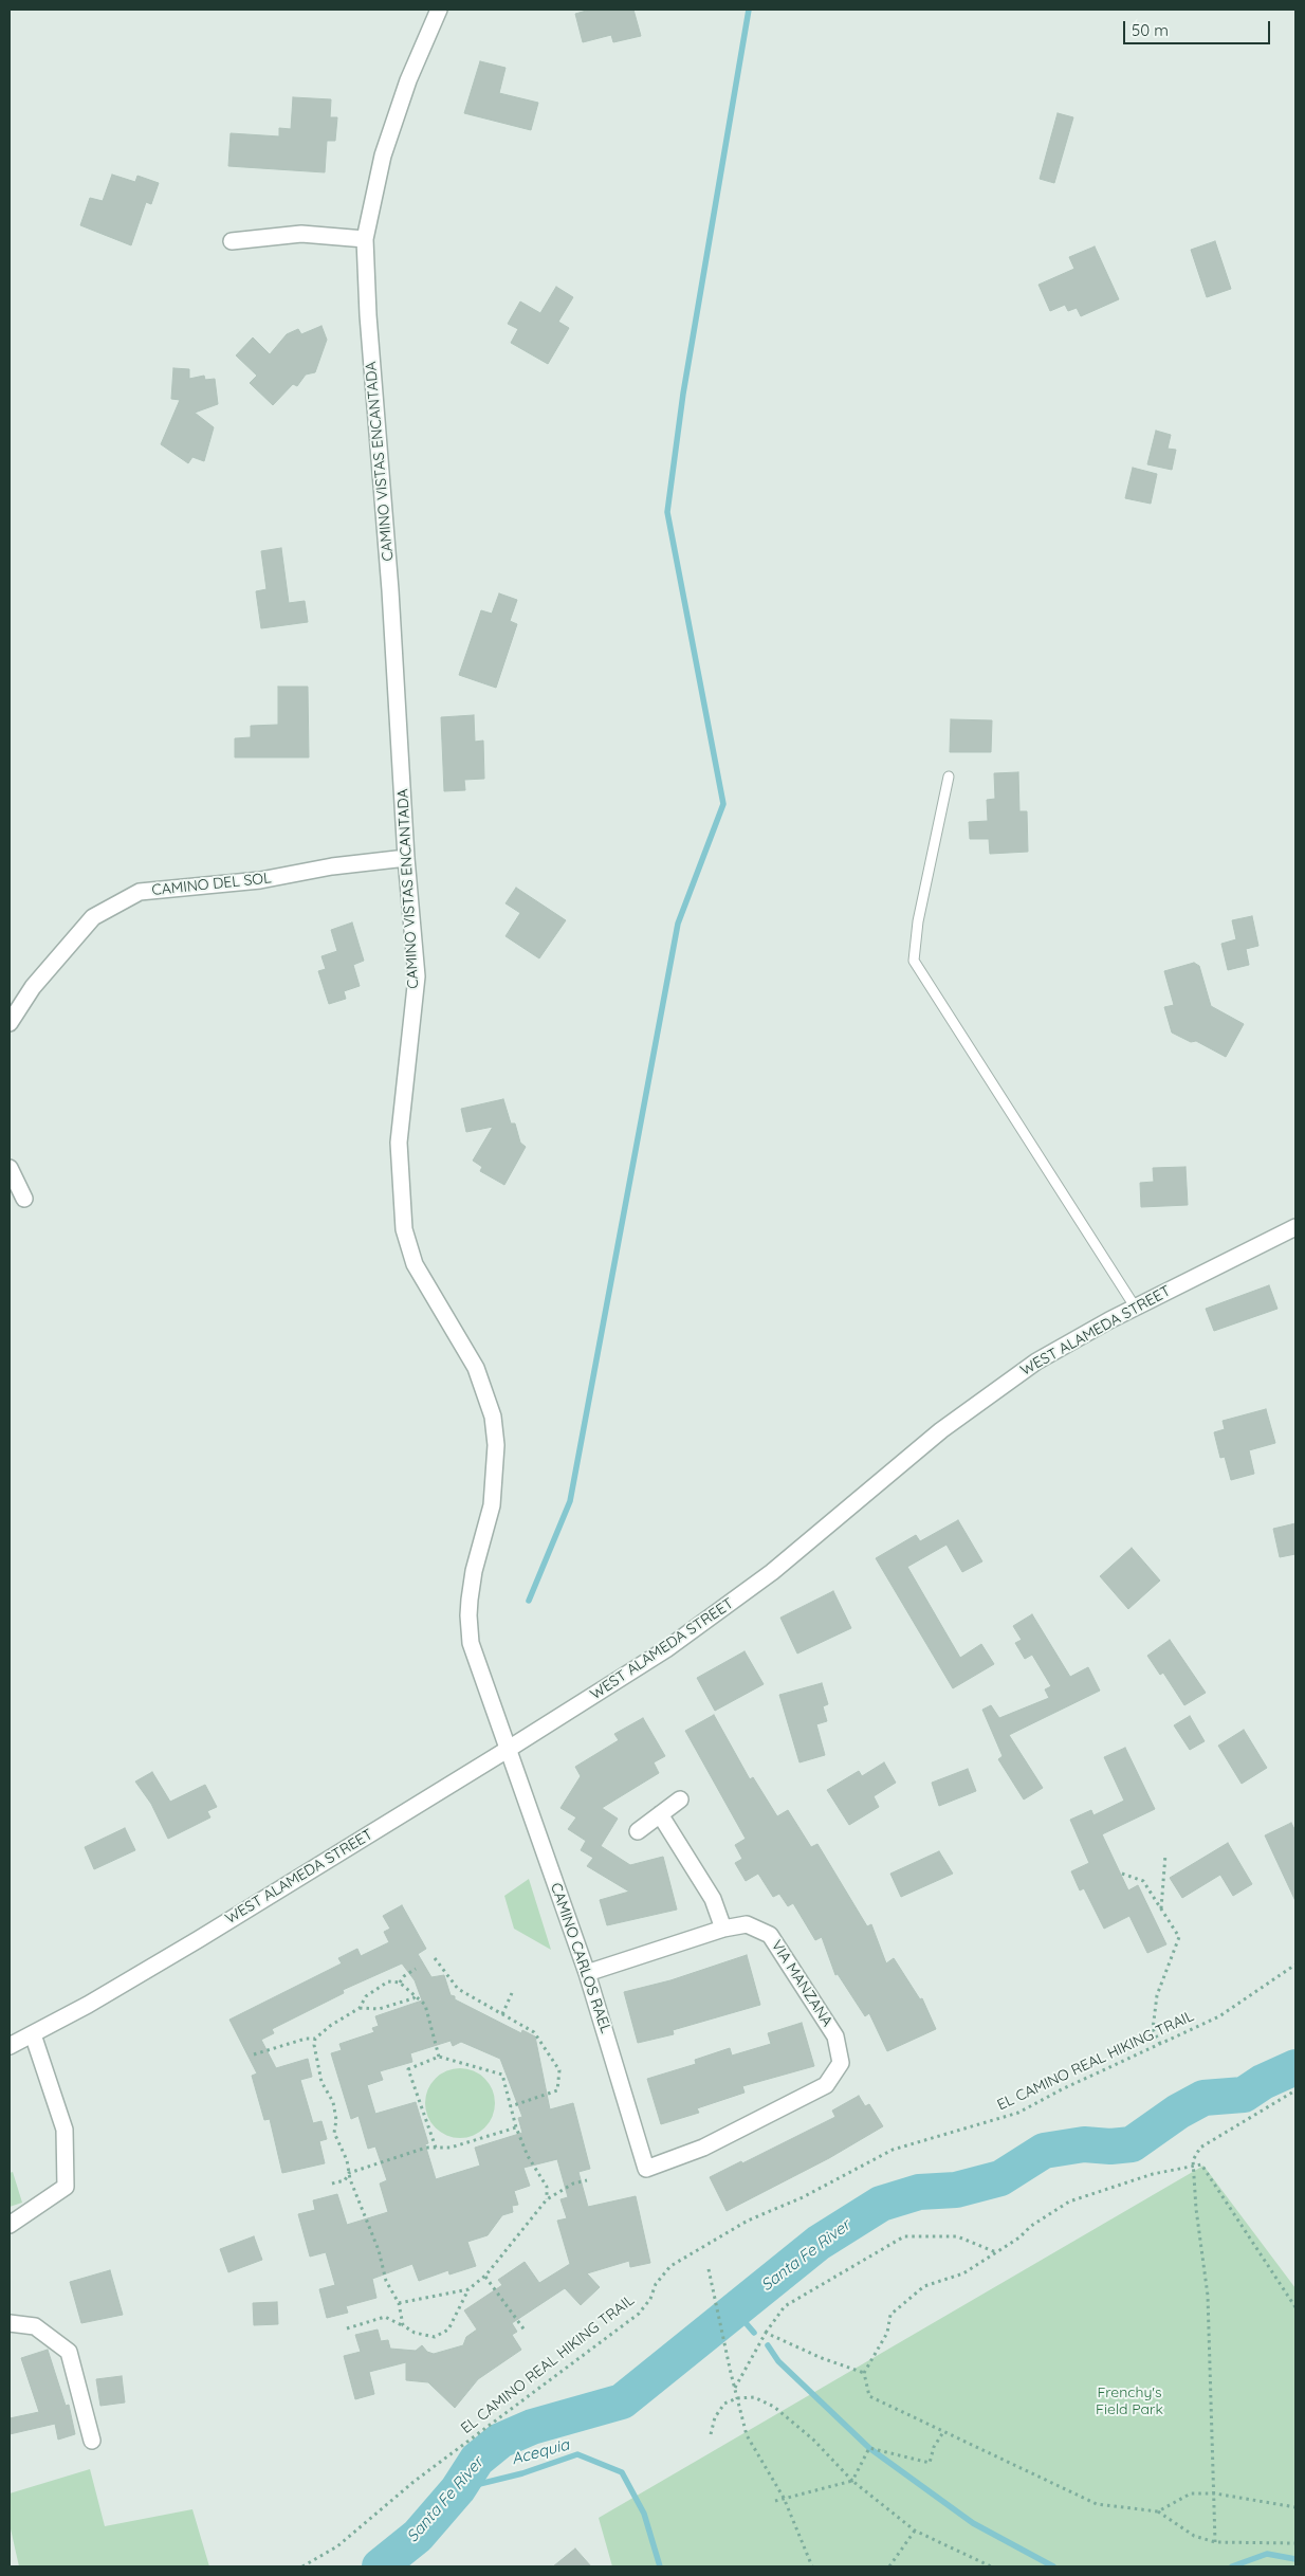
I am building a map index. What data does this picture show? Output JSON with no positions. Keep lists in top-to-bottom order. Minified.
{"streets":{"street":["CAMINO VISTAS ENCANTADA","CAMINO DEL SOL","WEST ALAMEDA STREET","CAMINO CARLOS RAEL","VIA MANZANA"],"path":["EL CAMINO REAL HIKING TRAIL"]},"crossings":[["CAMINO VISTAS ENCANTADA","CAMINO DEL SOL"],["CAMINO VISTAS ENCANTADA","WEST ALAMEDA STREET"],["CAMINO VISTAS ENCANTADA","CAMINO CARLOS RAEL"],["WEST ALAMEDA STREET","CAMINO CARLOS RAEL"],["CAMINO CARLOS RAEL","VIA MANZANA"]],"water":["Santa Fe River","Acequia"],"parks":["Frenchy's Field Park"],"scale_bar":"50 m"}
